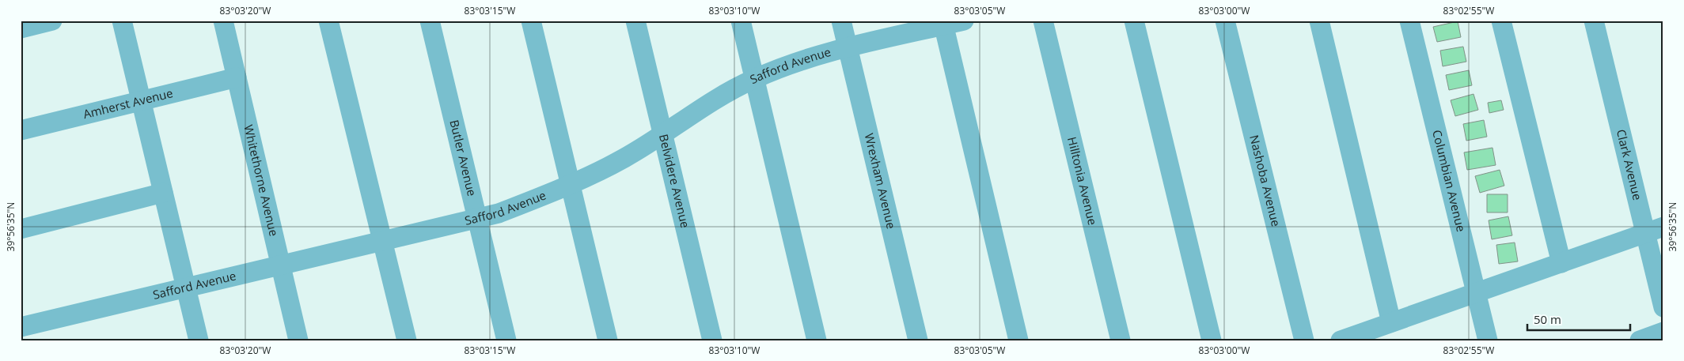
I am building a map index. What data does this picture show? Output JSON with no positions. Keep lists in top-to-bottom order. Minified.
{"streets":{"street":["Safford Avenue","Amherst Avenue","Butler Avenue","Clark Avenue","Hilltonia Avenue","Nashoba Avenue","Whitethorne Avenue","Belvidere Avenue","Wrexham Avenue","Columbian Avenue"]},"crossings":[["Safford Avenue","Butler Avenue"],["Safford Avenue","Whitethorne Avenue"],["Safford Avenue","Belvidere Avenue"],["Safford Avenue","Wrexham Avenue"],["Amherst Avenue","Whitethorne Avenue"]],"scale_bar":"50 m","coordinates":["83°03'20\"W","83°03'15\"W","83°03'10\"W","83°03'05\"W","83°03'00\"W","83°02'55\"W","39°56'35\"N"]}
